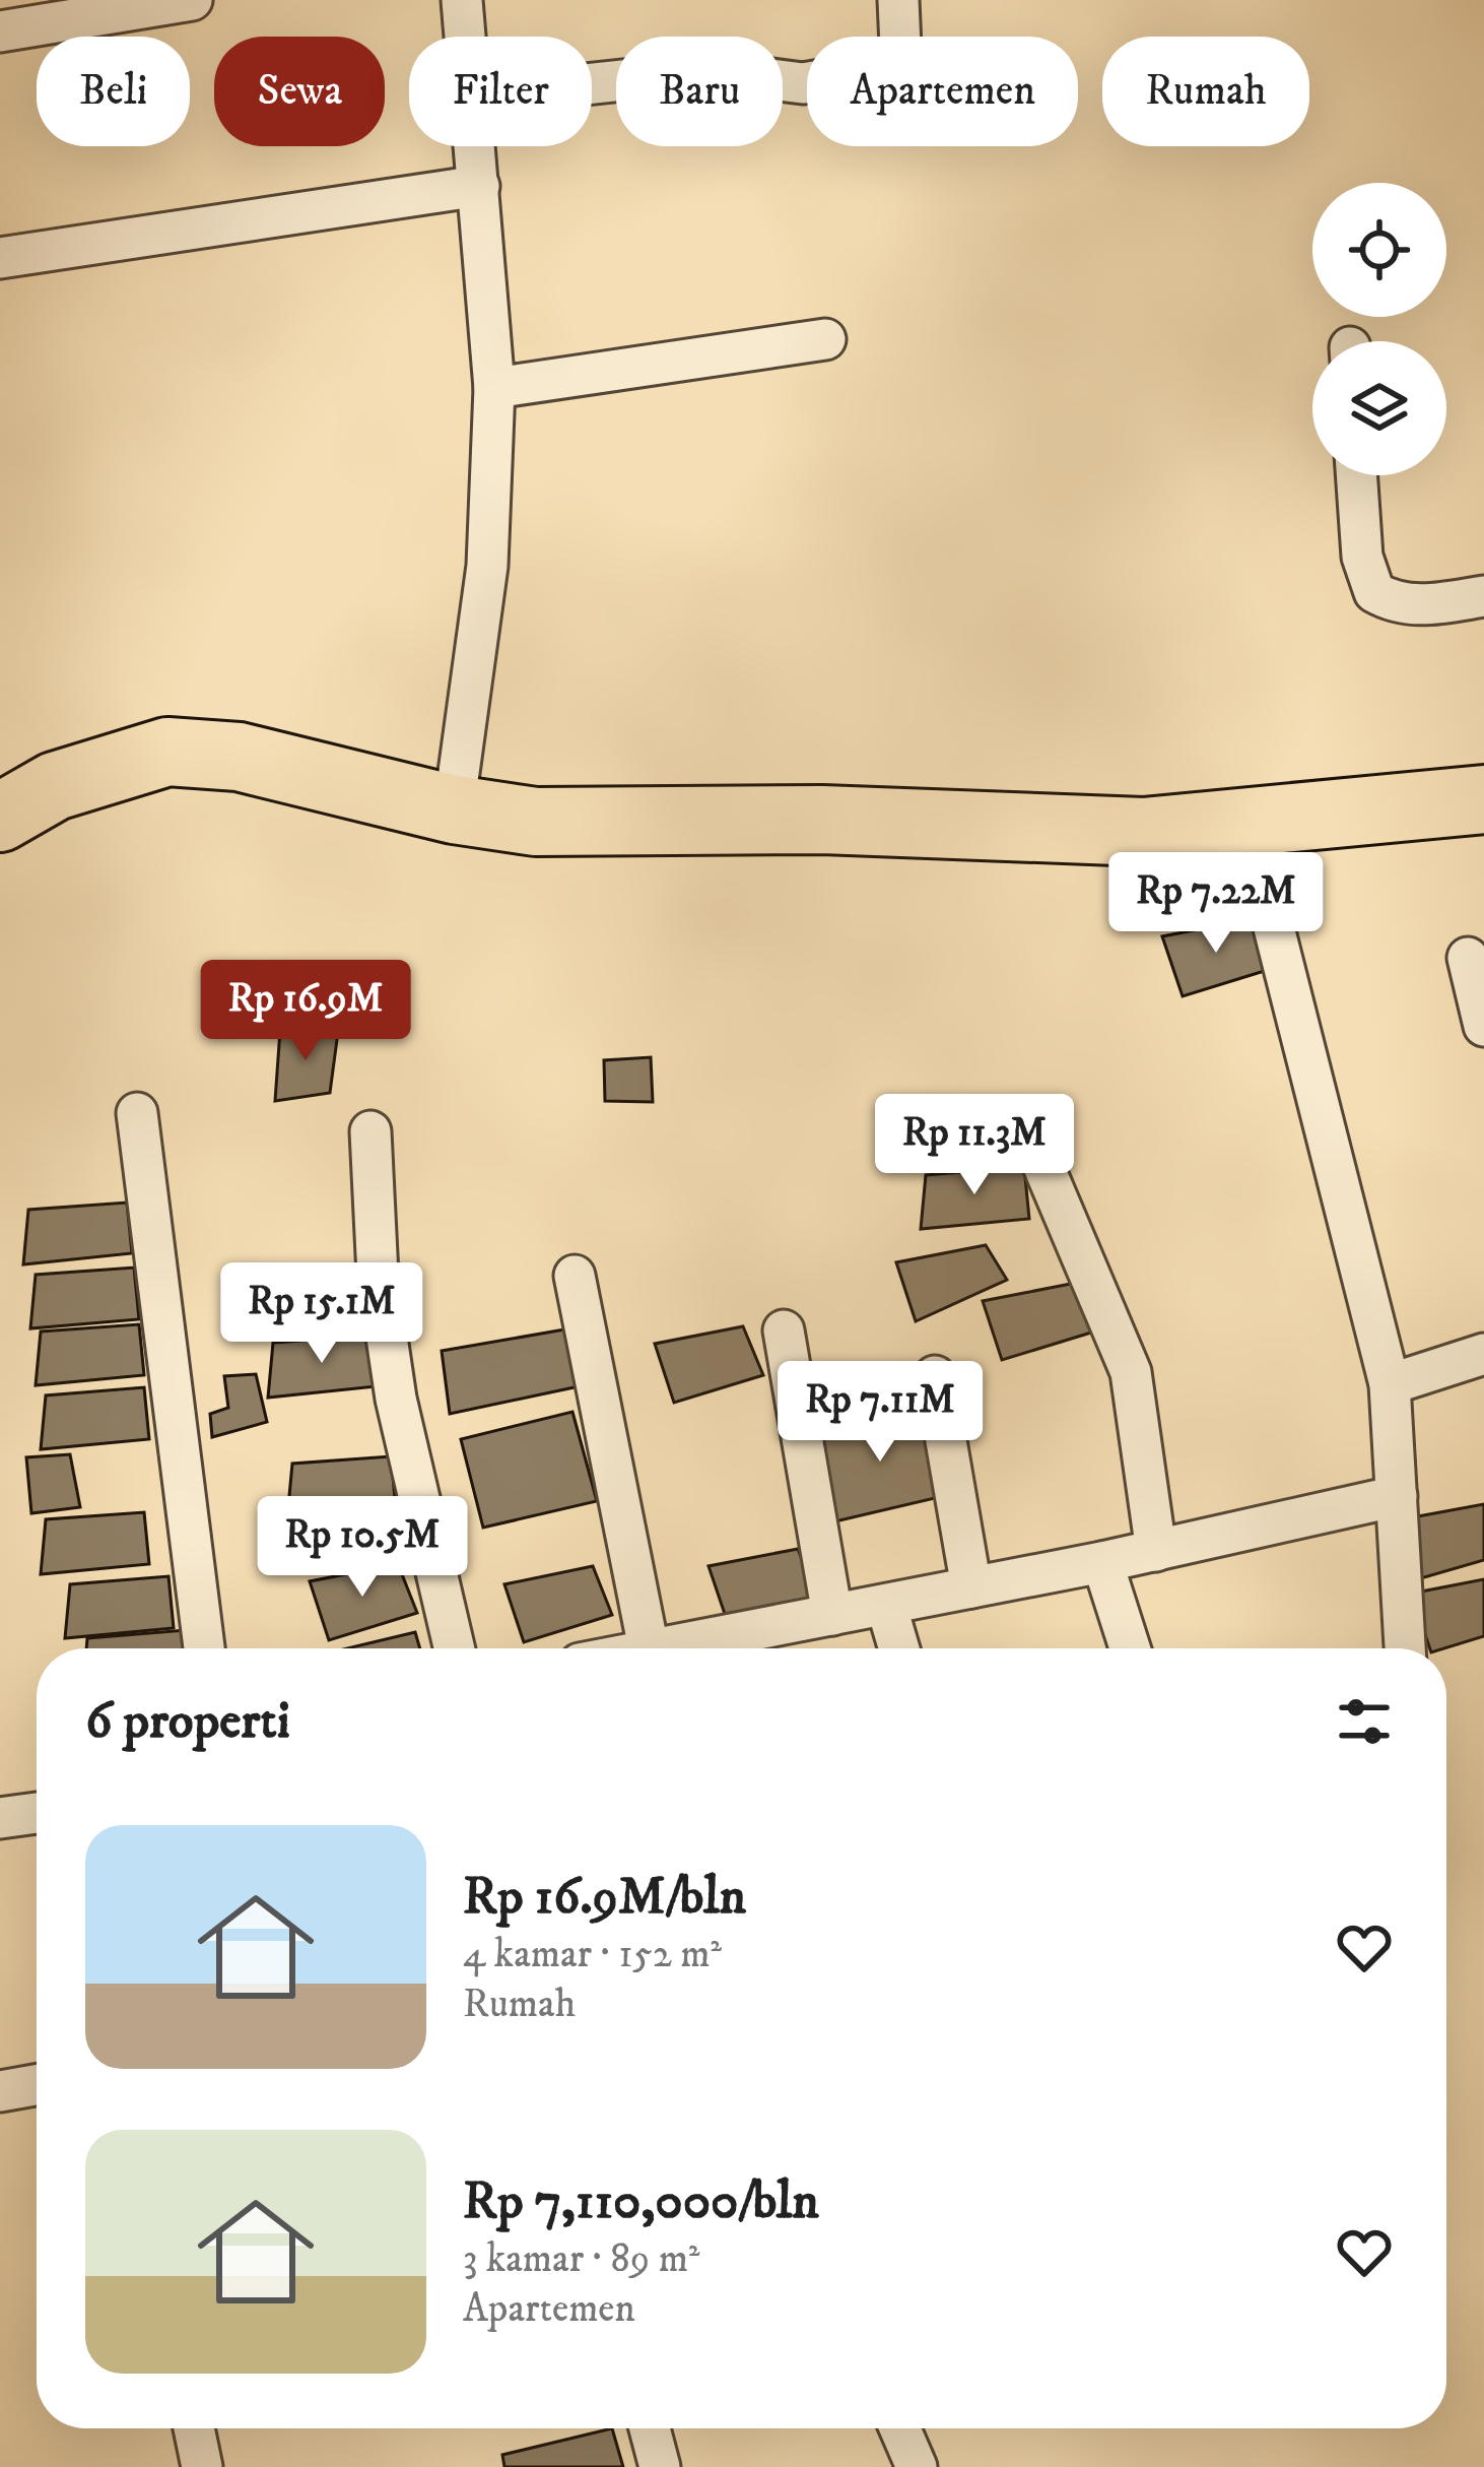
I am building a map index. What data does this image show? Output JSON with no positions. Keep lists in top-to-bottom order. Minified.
{"page":{"chip":["Beli","Sewa","Filter","Baru","Apartemen","Rumah"],"price":["Rp 7.22M","Rp 16.9M","Rp 11.3M","Rp 15.1M","Rp 7.11M","Rp 10.5M"],"heading":"6 properti","list":[{"name":"Rp 16.9M/bln","note":"4 kamar · 152 m² · Rumah"},{"name":"Rp 7,110,000/bln","note":"3 kamar · 89 m² · Apartemen"}]}}
